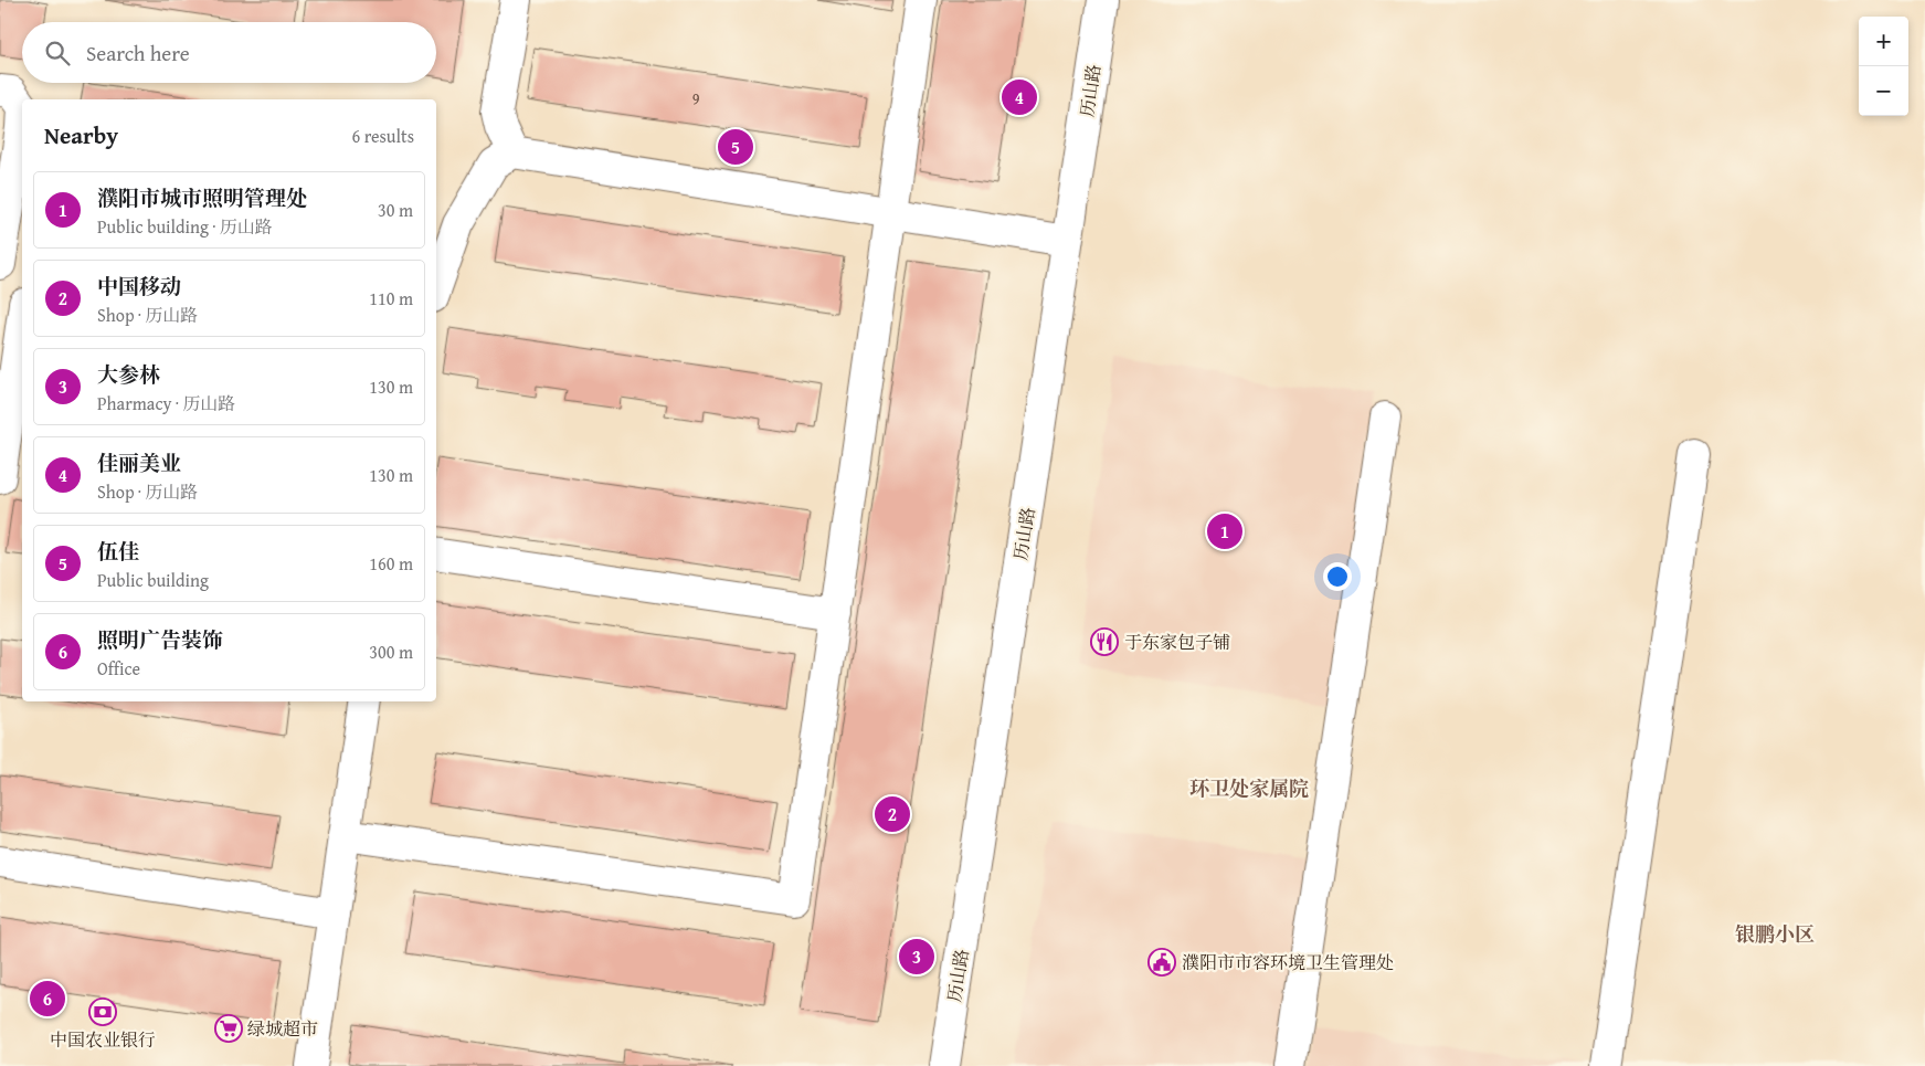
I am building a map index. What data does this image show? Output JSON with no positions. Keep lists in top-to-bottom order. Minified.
{"streets":{"street":["历山路"]},"districts":["环卫处家属院","银鹏小区"],"places":{"restaurant":["于东家包子铺"],"public building":["濮阳市市容环境卫生管理处"],"bank":["中国农业银行"],"supermarket":["绿城超市"]},"house_numbers":["9"],"page":{"map_buttons":["+","−"],"search":"Search here","pins":["4","5","1","2","3","6"],"heading":["Nearby","6 results"],"list":[{"mark":"1","name":"濮阳市城市照明管理处","note":"Public building · 历山路","value":"30 m"},{"mark":"2","name":"中国移动","note":"Shop · 历山路","value":"110 m"},{"mark":"3","name":"大参林","note":"Pharmacy · 历山路","value":"130 m"},{"mark":"4","name":"佳丽美业","note":"Shop · 历山路","value":"130 m"},{"mark":"5","name":"伍佳","note":"Public building","value":"160 m"},{"mark":"6","name":"照明广告装饰","note":"Office","value":"300 m"}]}}
